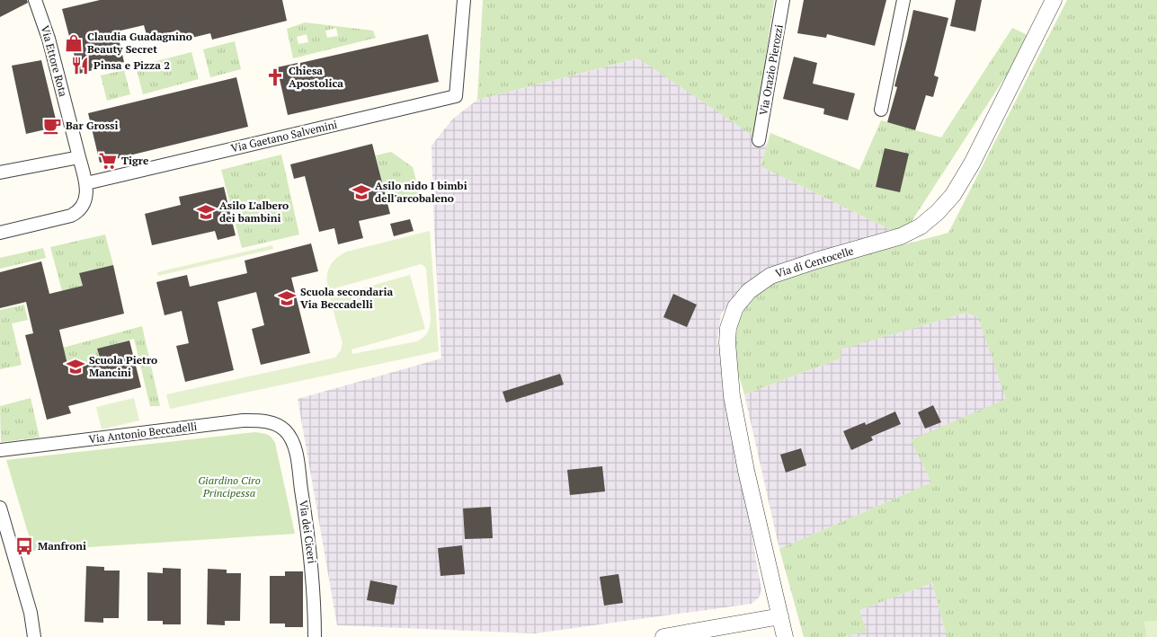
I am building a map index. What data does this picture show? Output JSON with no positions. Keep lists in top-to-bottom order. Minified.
{"streets":{"street":["Via Ettore Rota","Via Orazio Pierozzi","Via Gaetano Salvemini","Via di Centocelle","Via Antonio Beccadelli","Via dei Ciceri"]},"crossings":[["Via Ettore Rota","Via Gaetano Salvemini"],["Via Antonio Beccadelli","Via dei Ciceri"]],"parks":["Giardino Ciro Principessa"],"places":{"shop":["Claudia Guadagnino Beauty Secret"],"restaurant":["Pinsa e Pizza 2"],"church":["Chiesa Apostolica"],"cafe":["Bar Grossi"],"supermarket":["Tigre"],"school or university":["Asilo nido I bimbi dell'arcobaleno","Asilo L'albero dei bambini","Scuola secondaria Via Beccadelli","Scuola Pietro Mancini"],"bus stop":["Manfroni"]}}
